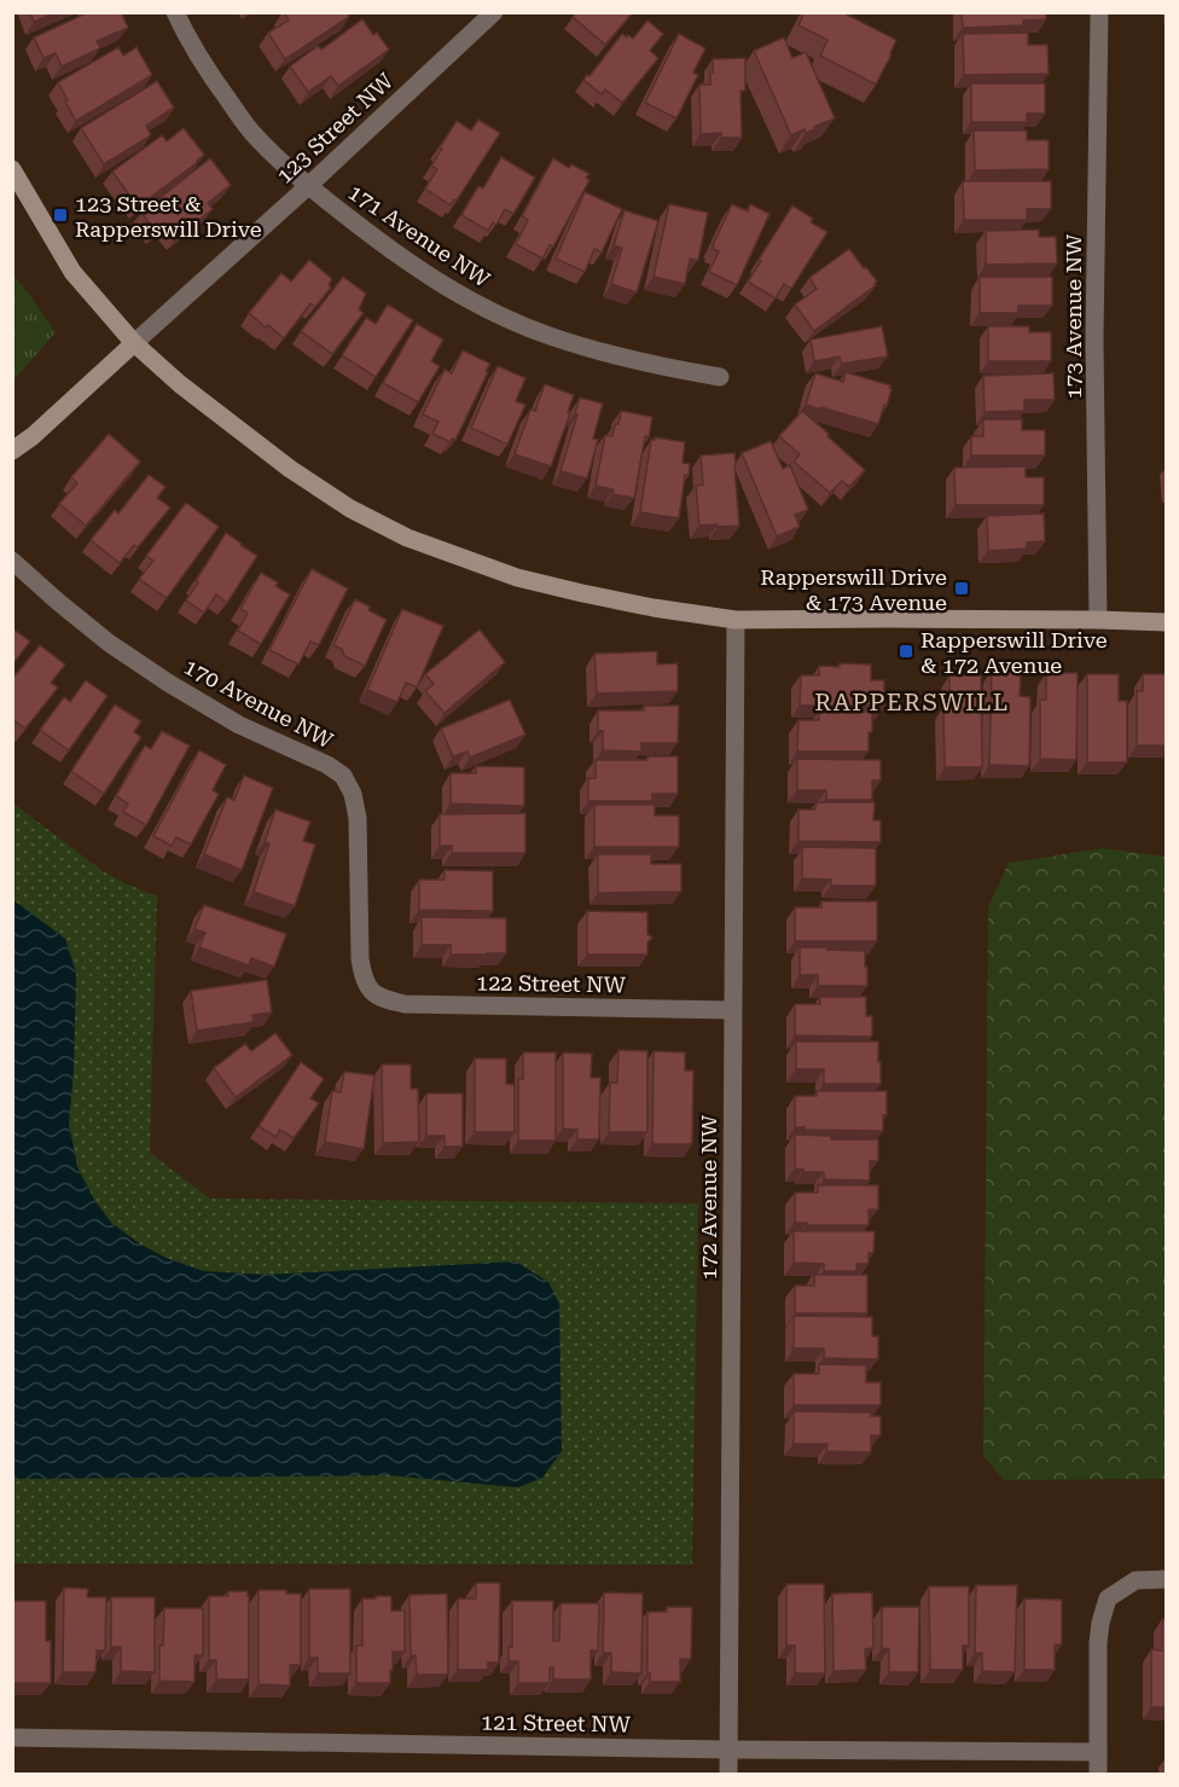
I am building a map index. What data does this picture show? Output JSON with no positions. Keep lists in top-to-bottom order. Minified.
{"streets":{"street":["123 Street NW","171 Avenue NW","173 Avenue NW","170 Avenue NW","122 Street NW","172 Avenue NW","121 Street NW"]},"crossings":[["123 Street NW","171 Avenue NW"],["170 Avenue NW","122 Street NW"],["122 Street NW","172 Avenue NW"],["172 Avenue NW","121 Street NW"]],"districts":["RAPPERSWILL"],"places":{"transit":["123 Street & Rapperswill Drive","Rapperswill Drive & 173 Avenue","Rapperswill Drive & 172 Avenue"]}}
